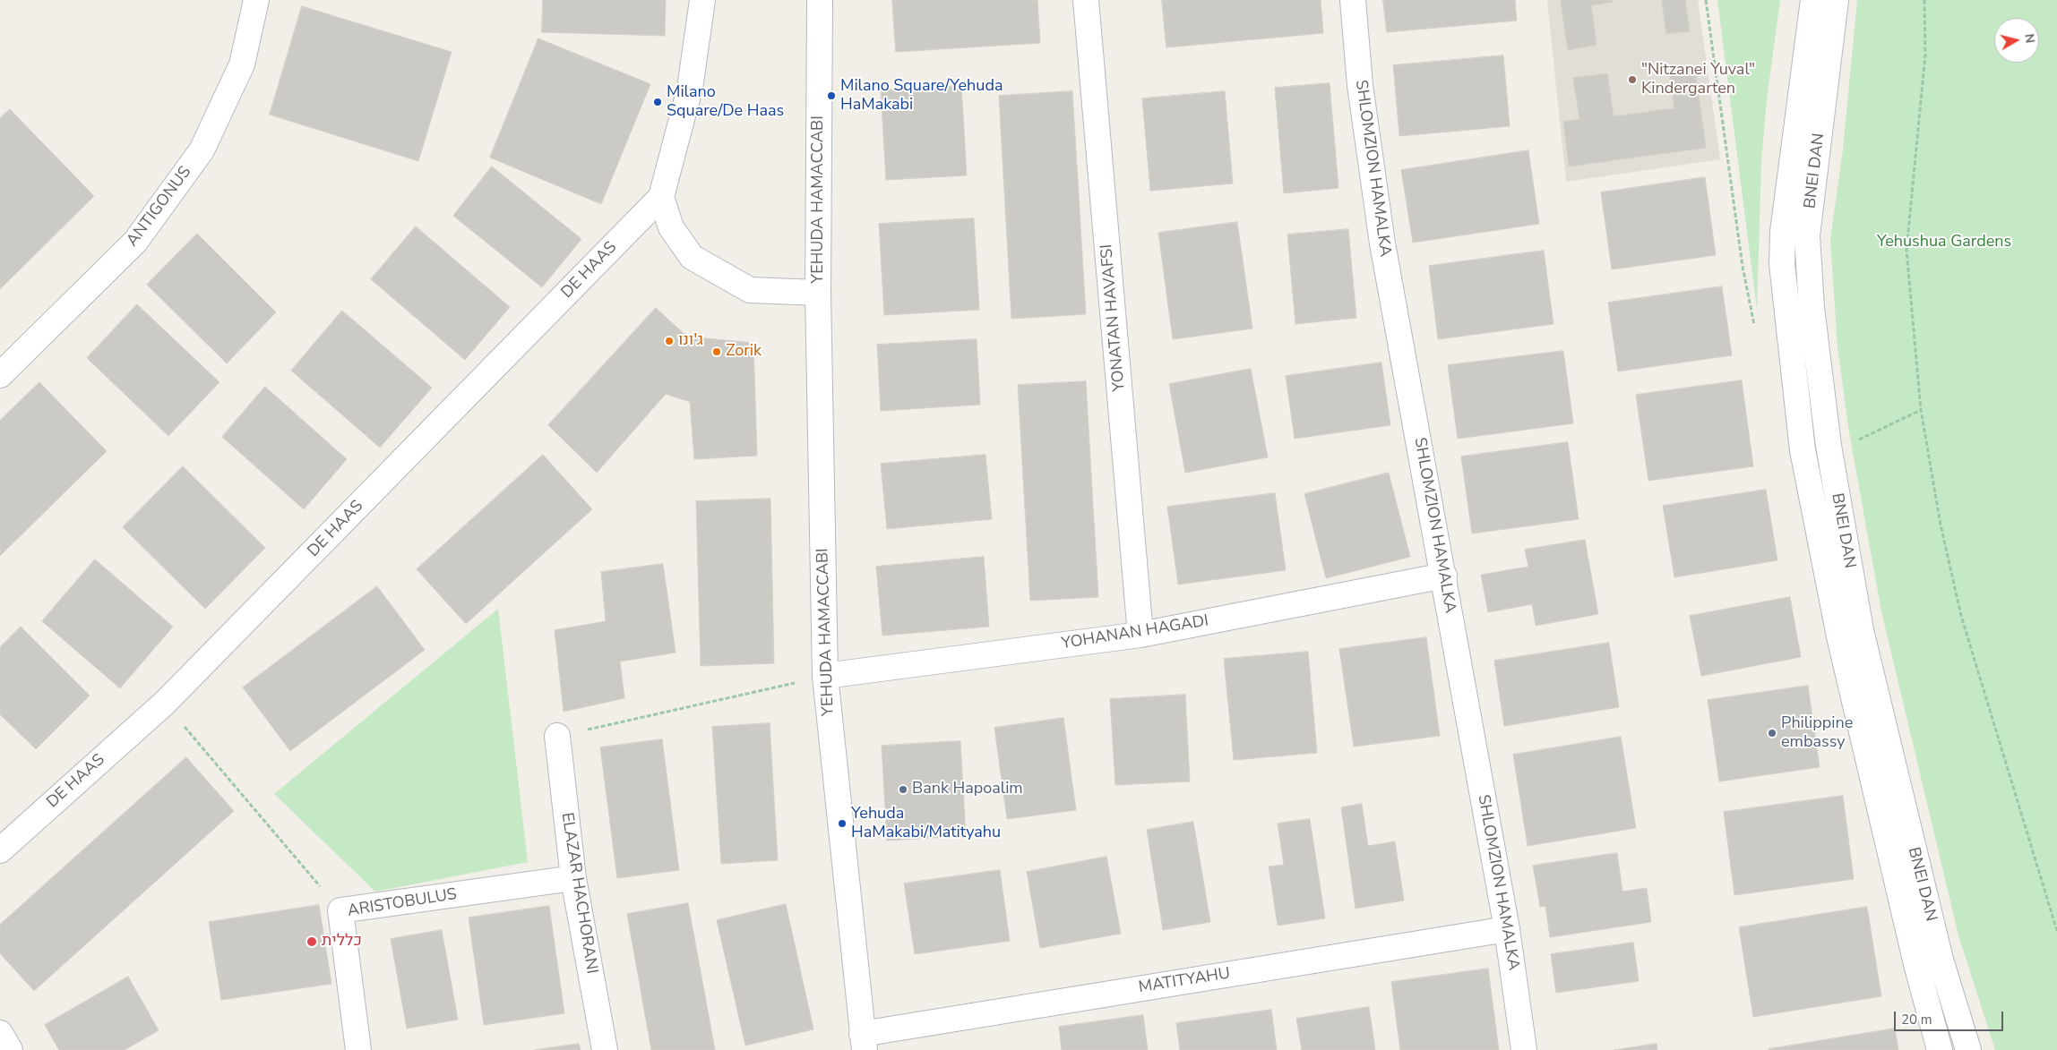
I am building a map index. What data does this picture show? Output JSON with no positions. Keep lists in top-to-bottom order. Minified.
{"streets":{"street":["SHLOMZION HAMALKA","BNEI DAN","YEHUDA HAMACCABI","ANTIGONUS","DE HAAS","YONATAN HAVAFSI","YOHANAN HAGADI","ELAZAR HACHORANI","ARISTOBULUS","MATITYAHU"]},"crossings":[["SHLOMZION HAMALKA","YOHANAN HAGADI"],["SHLOMZION HAMALKA","MATITYAHU"],["YEHUDA HAMACCABI","DE HAAS"],["YEHUDA HAMACCABI","YOHANAN HAGADI"],["YEHUDA HAMACCABI","MATITYAHU"],["YONATAN HAVAFSI","YOHANAN HAGADI"],["ELAZAR HACHORANI","ARISTOBULUS"]],"parks":["Yehushua Gardens"],"places":["\"Nitzanei Yuval\" Kindergarten","Milano Square/Yehuda HaMakabi","Milano Square/De Haas","ג'ונו","Zorik","Philippine embassy","Bank Hapoalim","Yehuda HaMakabi/Matityahu","כללית"],"scale_bar":"20 m","north":"right"}
